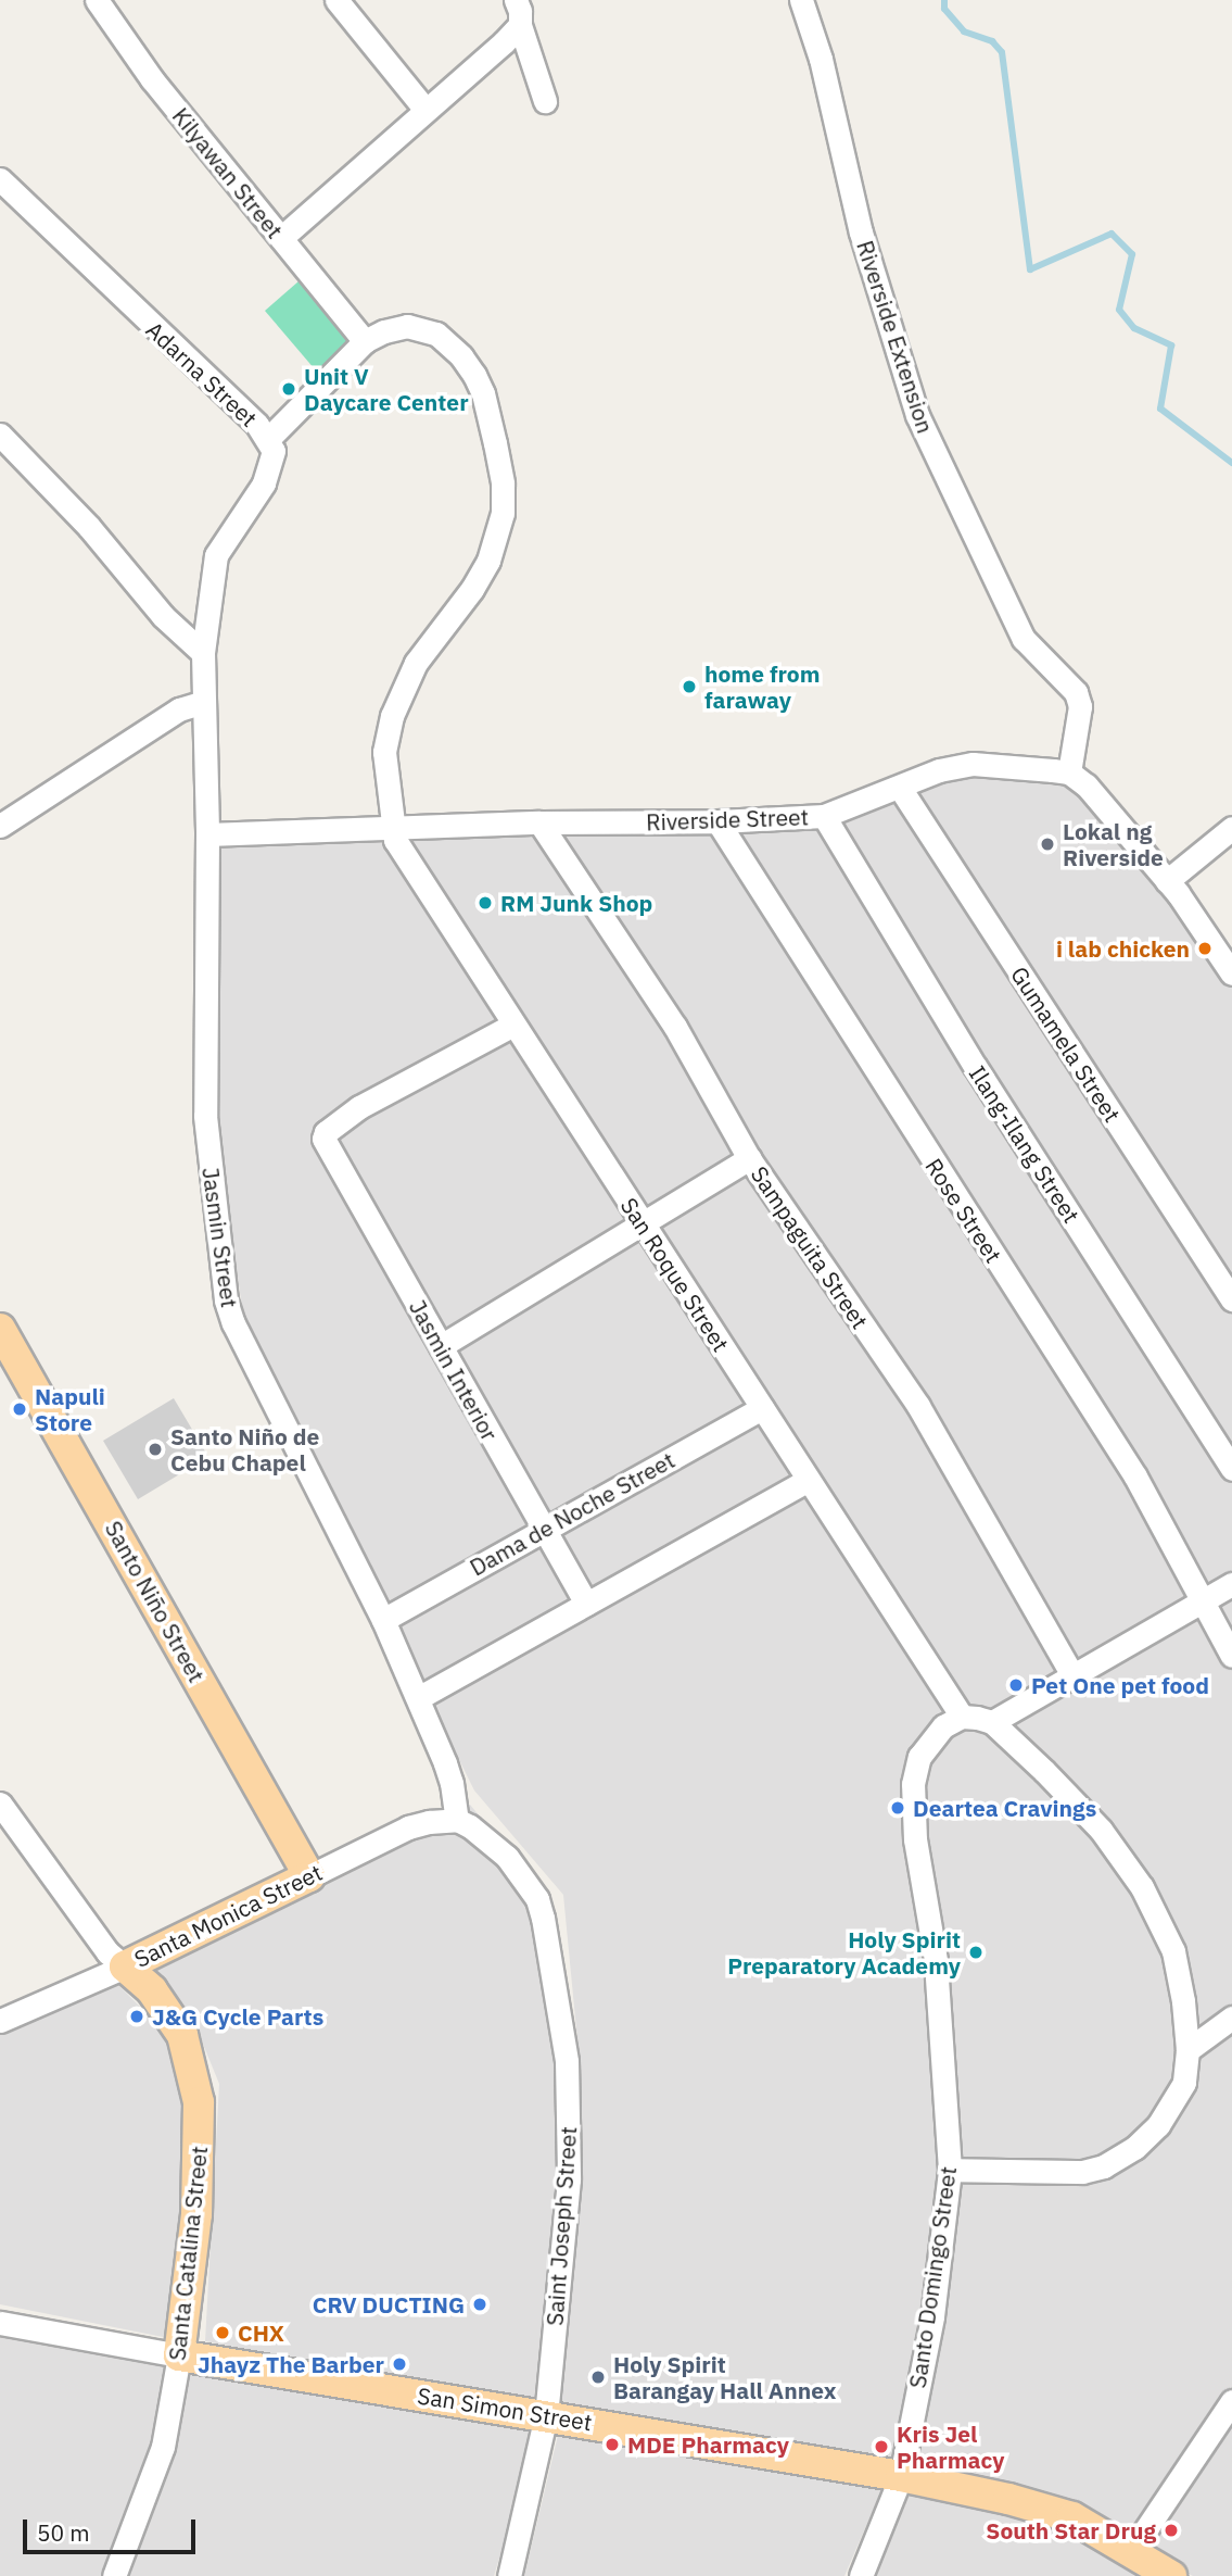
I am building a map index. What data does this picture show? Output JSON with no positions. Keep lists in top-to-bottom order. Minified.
{"streets":{"main road":["Santo Niño Street","Santa Monica Street","Santa Catalina Street","San Simon Street"],"street":["Kilyawan Street","Riverside Extension","Adarna Street","Riverside Street","Gumamela Street","Ilang-Ilang Street","Rose Street","Jasmin Street","Sampaguita Street","San Roque Street","Jasmin Interior","Dama de Noche Street","Saint Joseph Street","Santo Domingo Street"]},"crossings":[["Riverside Extension","Riverside Street"],["Adarna Street","Riverside Street"],["Adarna Street","Jasmin Street"],["Riverside Street","Gumamela Street"],["Riverside Street","Ilang-Ilang Street"],["Riverside Street","Rose Street"],["Riverside Street","Jasmin Street"],["Riverside Street","Sampaguita Street"],["Riverside Street","San Roque Street"],["Jasmin Street","Dama de Noche Street"],["Jasmin Street","Santa Monica Street"],["Jasmin Street","Saint Joseph Street"],["San Roque Street","Jasmin Interior"],["San Roque Street","Dama de Noche Street"],["San Roque Street","Santo Domingo Street"],["Jasmin Interior","Dama de Noche Street"],["Santo Niño Street","Santa Monica Street"],["Santa Monica Street","Saint Joseph Street"],["Santa Monica Street","Santa Catalina Street"],["Saint Joseph Street","San Simon Street"],["Santa Catalina Street","San Simon Street"],["Santo Domingo Street","San Simon Street"]],"places":["Unit V Daycare Center","home from faraway","Lokal ng Riverside","RM Junk Shop","i lab chicken","Napuli Store","Santo Niño de Cebu Chapel","Pet One pet food","Deartea Cravings","Holy Spirit Preparatory Academy","J&G Cycle Parts","CRV DUCTING","CHX","Jhayz The Barber","Holy Spirit Barangay Hall Annex","MDE Pharmacy","Kris Jel Pharmacy","South Star Drug"],"scale_bar":"50 m"}
